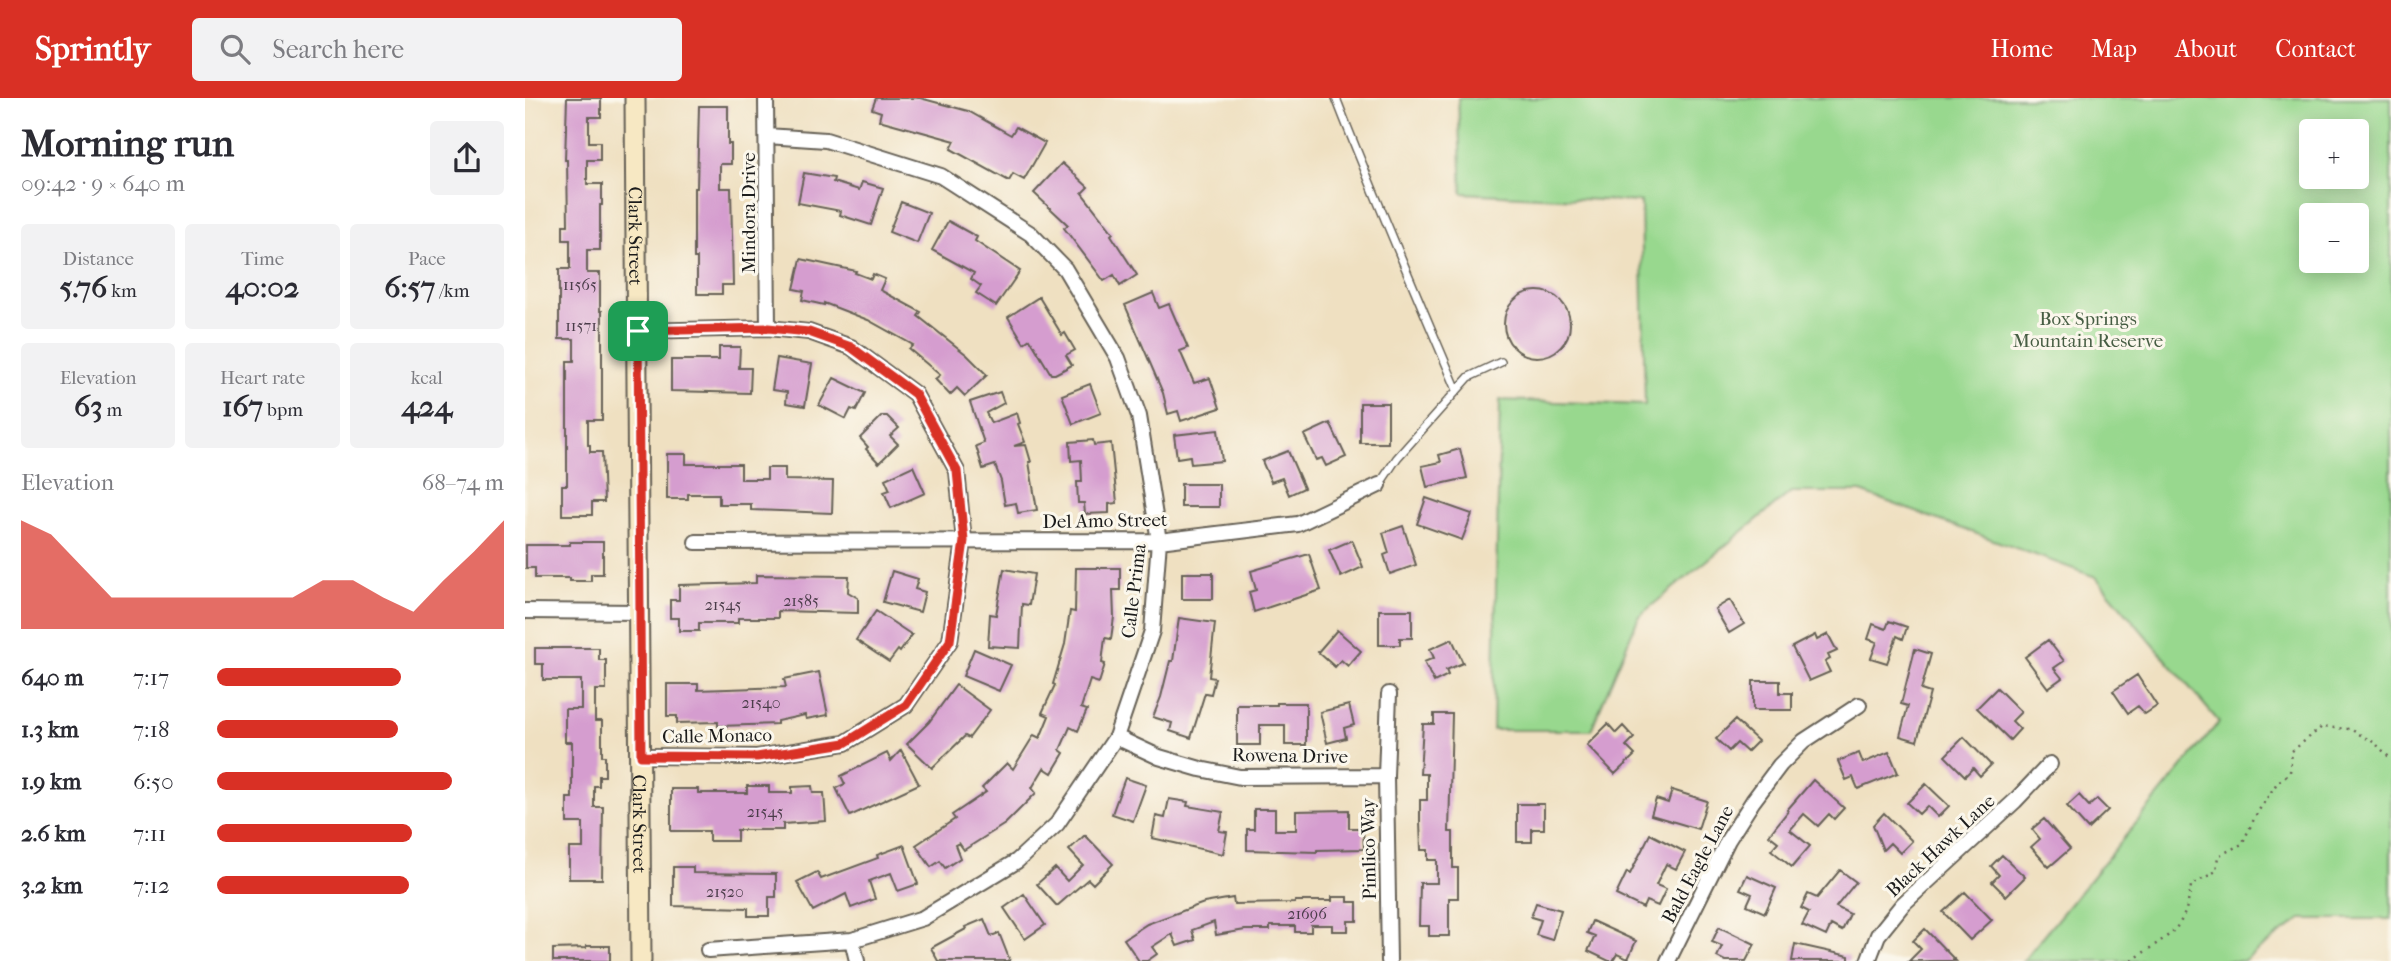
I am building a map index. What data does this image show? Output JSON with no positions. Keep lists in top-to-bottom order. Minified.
{"streets":{"street":["Mindora Drive","Clark Street","Del Amo Street","Calle Prima","Calle Monaco","Rowena Drive","Black Hawk Lane","Pimlico Way","Bald Eagle Lane"]},"crossings":[["Mindora Drive","Calle Prima"],["Mindora Drive","Calle Monaco"],["Clark Street","Calle Monaco"],["Del Amo Street","Calle Prima"],["Del Amo Street","Calle Monaco"],["Calle Prima","Rowena Drive"],["Rowena Drive","Pimlico Way"]],"parks":["Box Springs Mountain Reserve"],"house_numbers":["11565","11571","21585","21545","21540","21545","21520","21696"],"page":{"header":"Sprintly","search":"Search here","nav":["Home","Map","About","Contact"],"heading":["Morning run","09:42 · 9 × 640 m"],"map_buttons":["+","−"],"stats":[["Distance","5.76 km"],["Time","40:02"],["Pace","6:57 /km"],["Elevation","63 m"],["Heart rate","167 bpm"],["kcal","424"]],"chart":["Elevation","68–74 m"],"list":[{"name":"640 m","note":"7:17"},{"name":"1.3 km","note":"7:18"},{"name":"1.9 km","note":"6:50"},{"name":"2.6 km","note":"7:11"},{"name":"3.2 km","note":"7:12"}]}}
